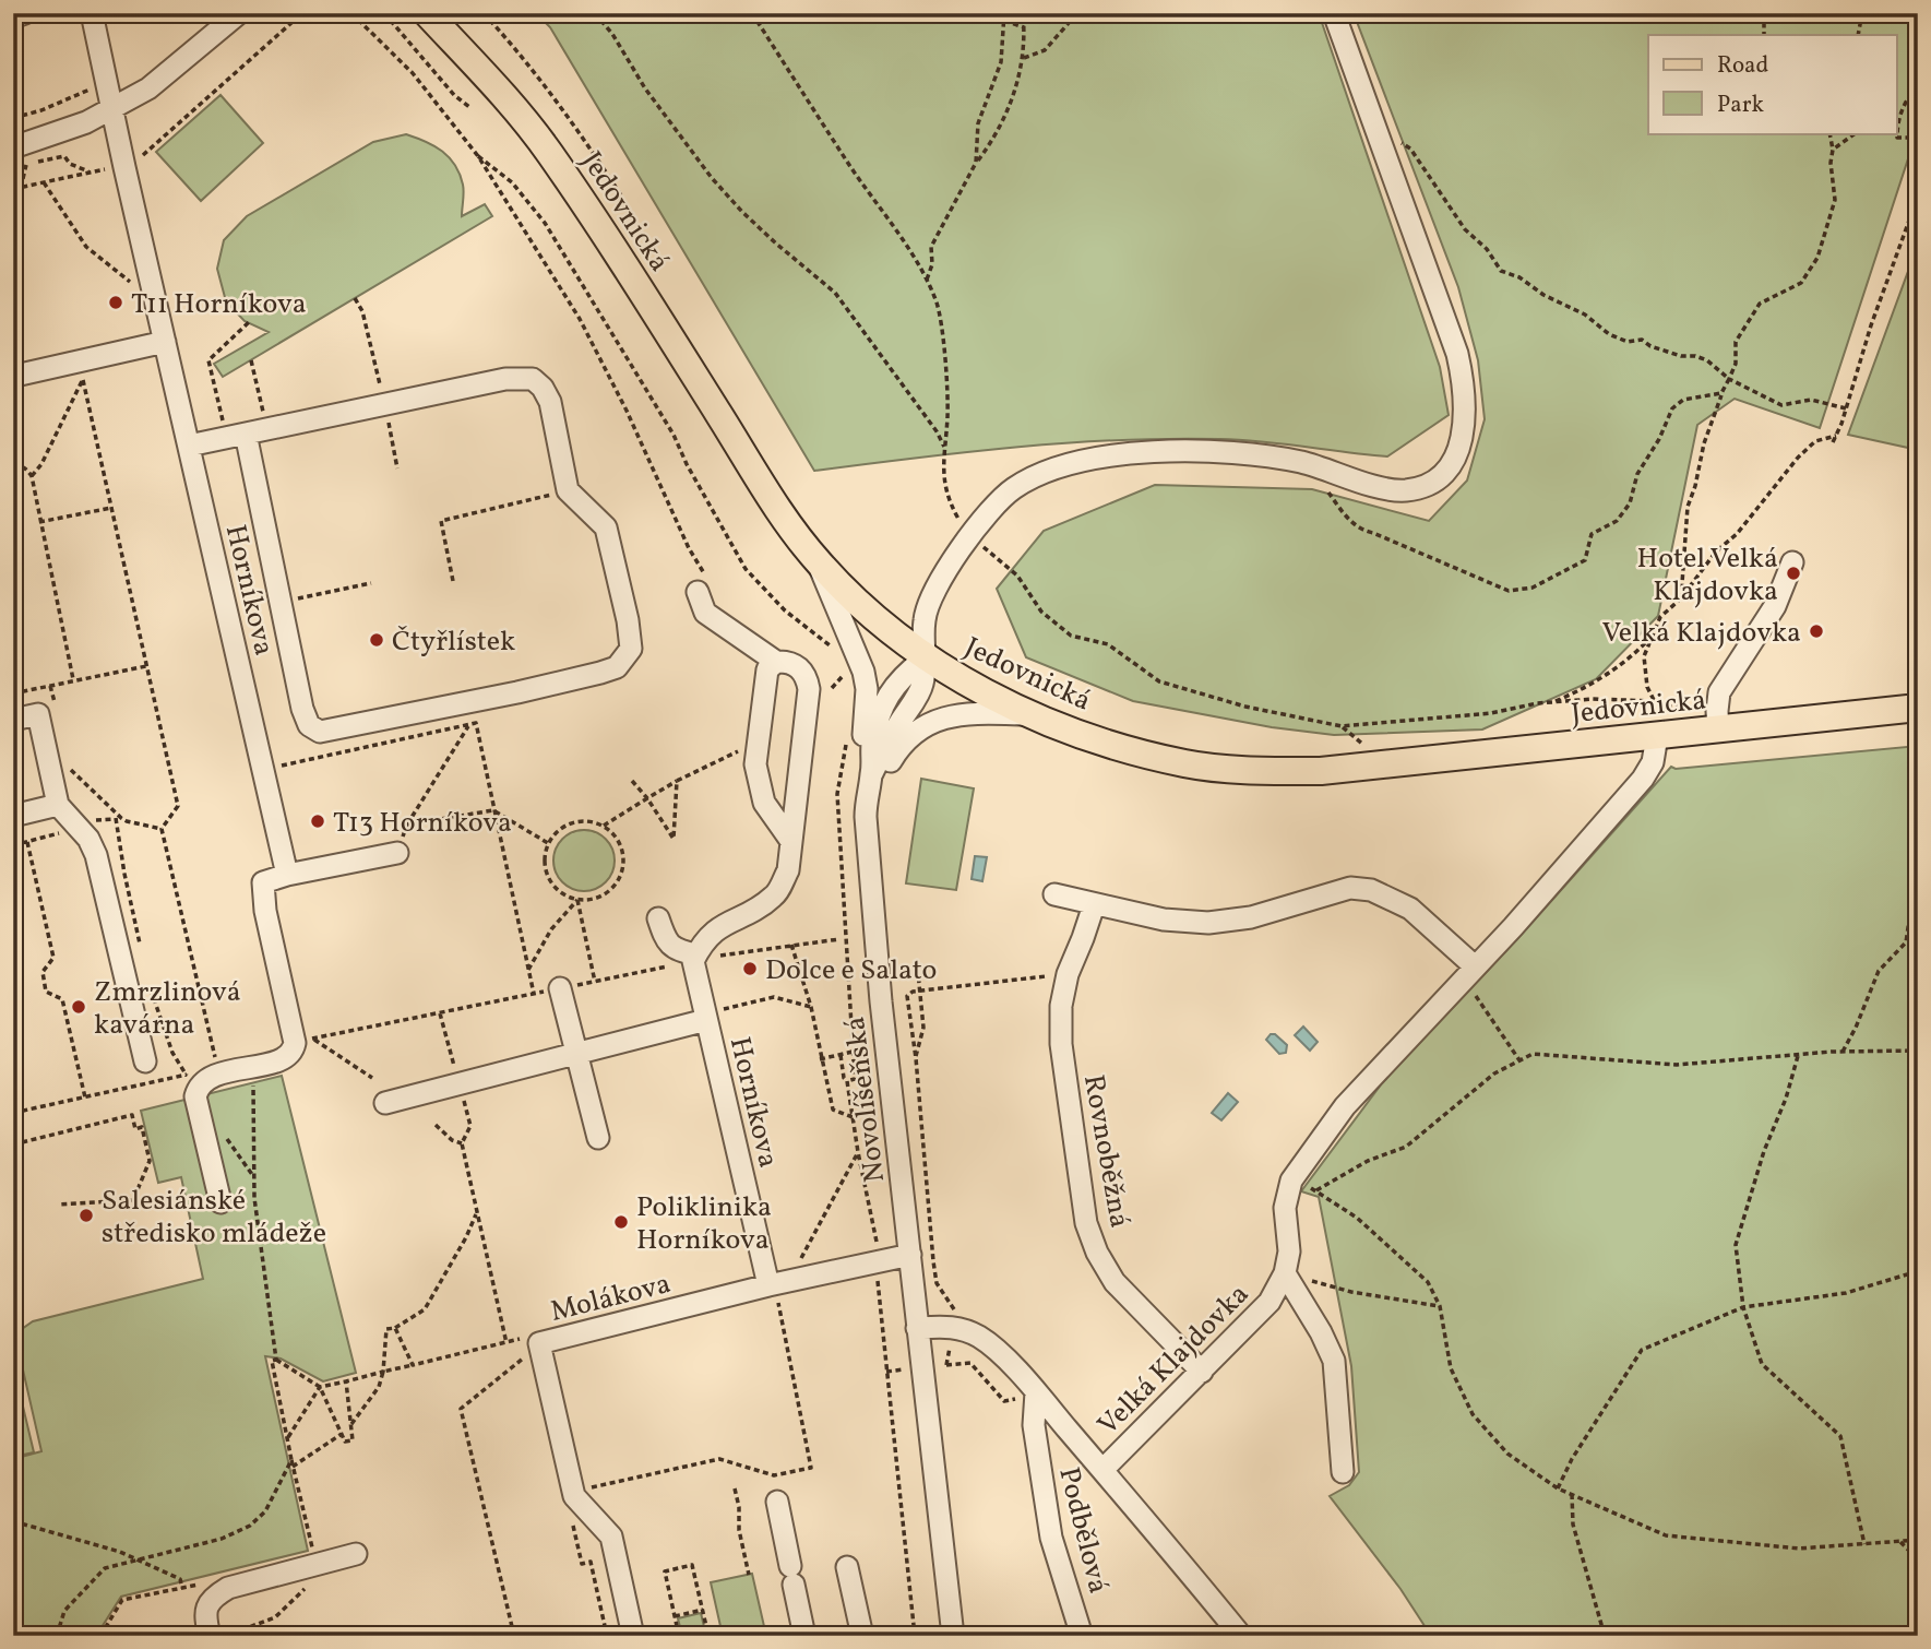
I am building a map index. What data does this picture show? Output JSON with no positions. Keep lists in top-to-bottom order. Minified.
{"streets":{"main road":["Jedovnická"],"street":["Horníkova","Novolíšeňská","Rovnoběžná","Molákova","Velká Klajdovka","Podbělová"]},"crossings":[["Jedovnická","Novolíšeňská"],["Jedovnická","Velká Klajdovka"],["Horníkova","Molákova"],["Novolíšeňská","Molákova"],["Rovnoběžná","Velká Klajdovka"]],"places":["T11 Horníkova","Hotel Velká Klajdovka","Velká Klajdovka","Čtyřlístek","T13 Horníkova","Dolce e Salato","Zmrzlinová kavárna","Salesiánské středisko mládeže","Poliklinika Horníkova"],"legend":["Road","Park"]}
